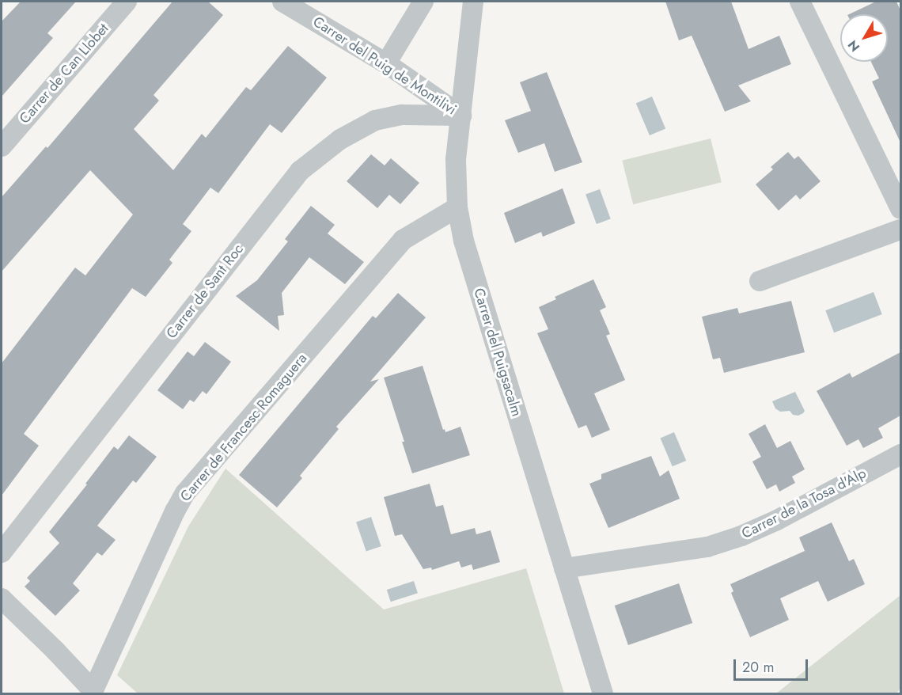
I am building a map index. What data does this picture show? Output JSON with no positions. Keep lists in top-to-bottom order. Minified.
{"streets":{"street":["Carrer del Puig de Montilivi","Carrer de Can Llobet","Carrer de Sant Roc","Carrer del Puigsacalm","Carrer de Francesc Romaguera","Carrer de la Tosa d'Alp"]},"crossings":[["Carrer del Puig de Montilivi","Carrer de Sant Roc"],["Carrer del Puig de Montilivi","Carrer del Puigsacalm"],["Carrer de Sant Roc","Carrer del Puigsacalm"],["Carrer del Puigsacalm","Carrer de Francesc Romaguera"],["Carrer del Puigsacalm","Carrer de la Tosa d'Alp"]],"scale_bar":"20 m","north":"bottom left"}
